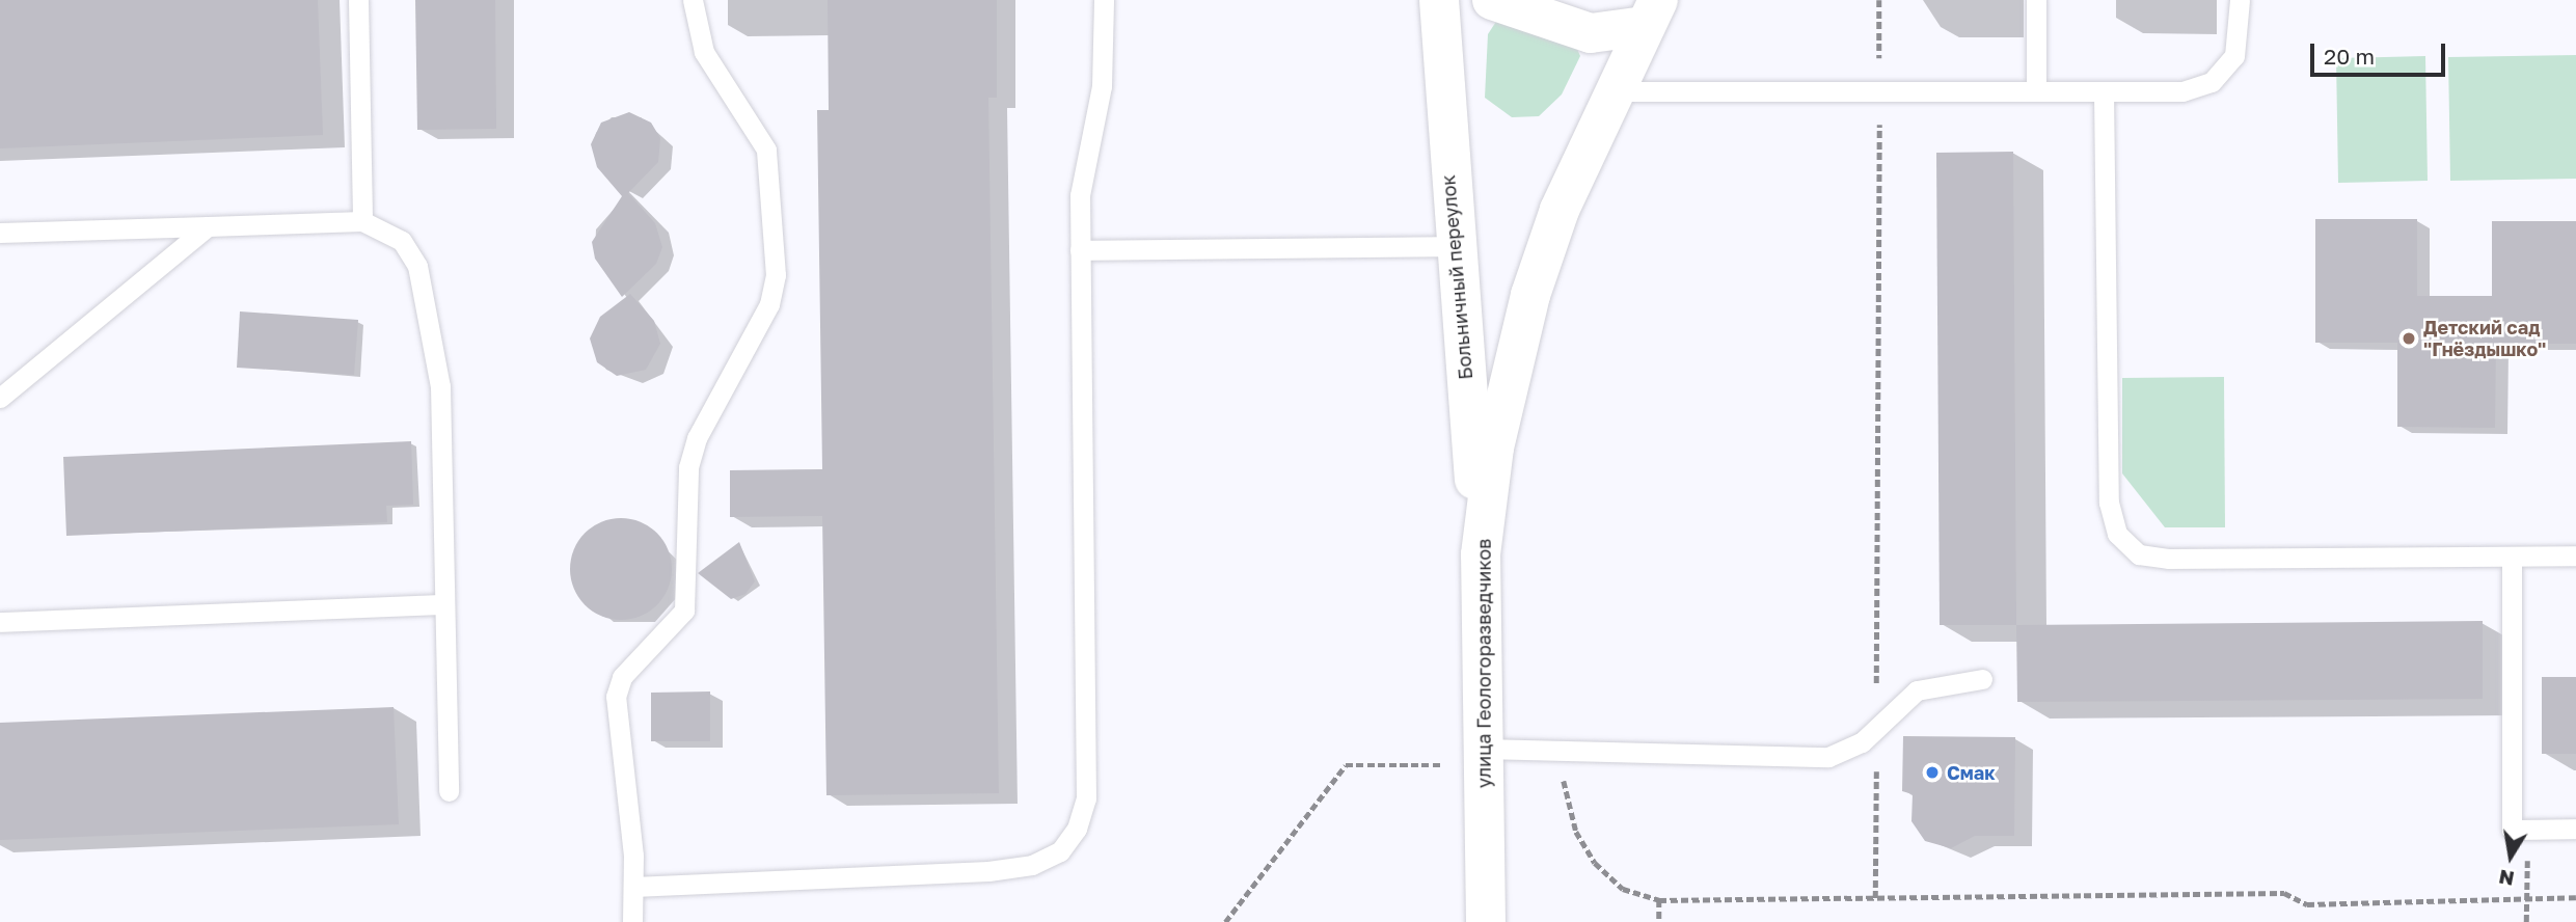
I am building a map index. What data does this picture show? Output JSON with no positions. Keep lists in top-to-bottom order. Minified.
{"streets":{"street":["Больничный переулок","улица Геологоразведчиков"]},"crossings":[["Больничный переулок","улица Геологоразведчиков"]],"places":["Детский сад \"Гнёздышко\"","Смак"],"scale_bar":"20 m","north":"bottom"}
